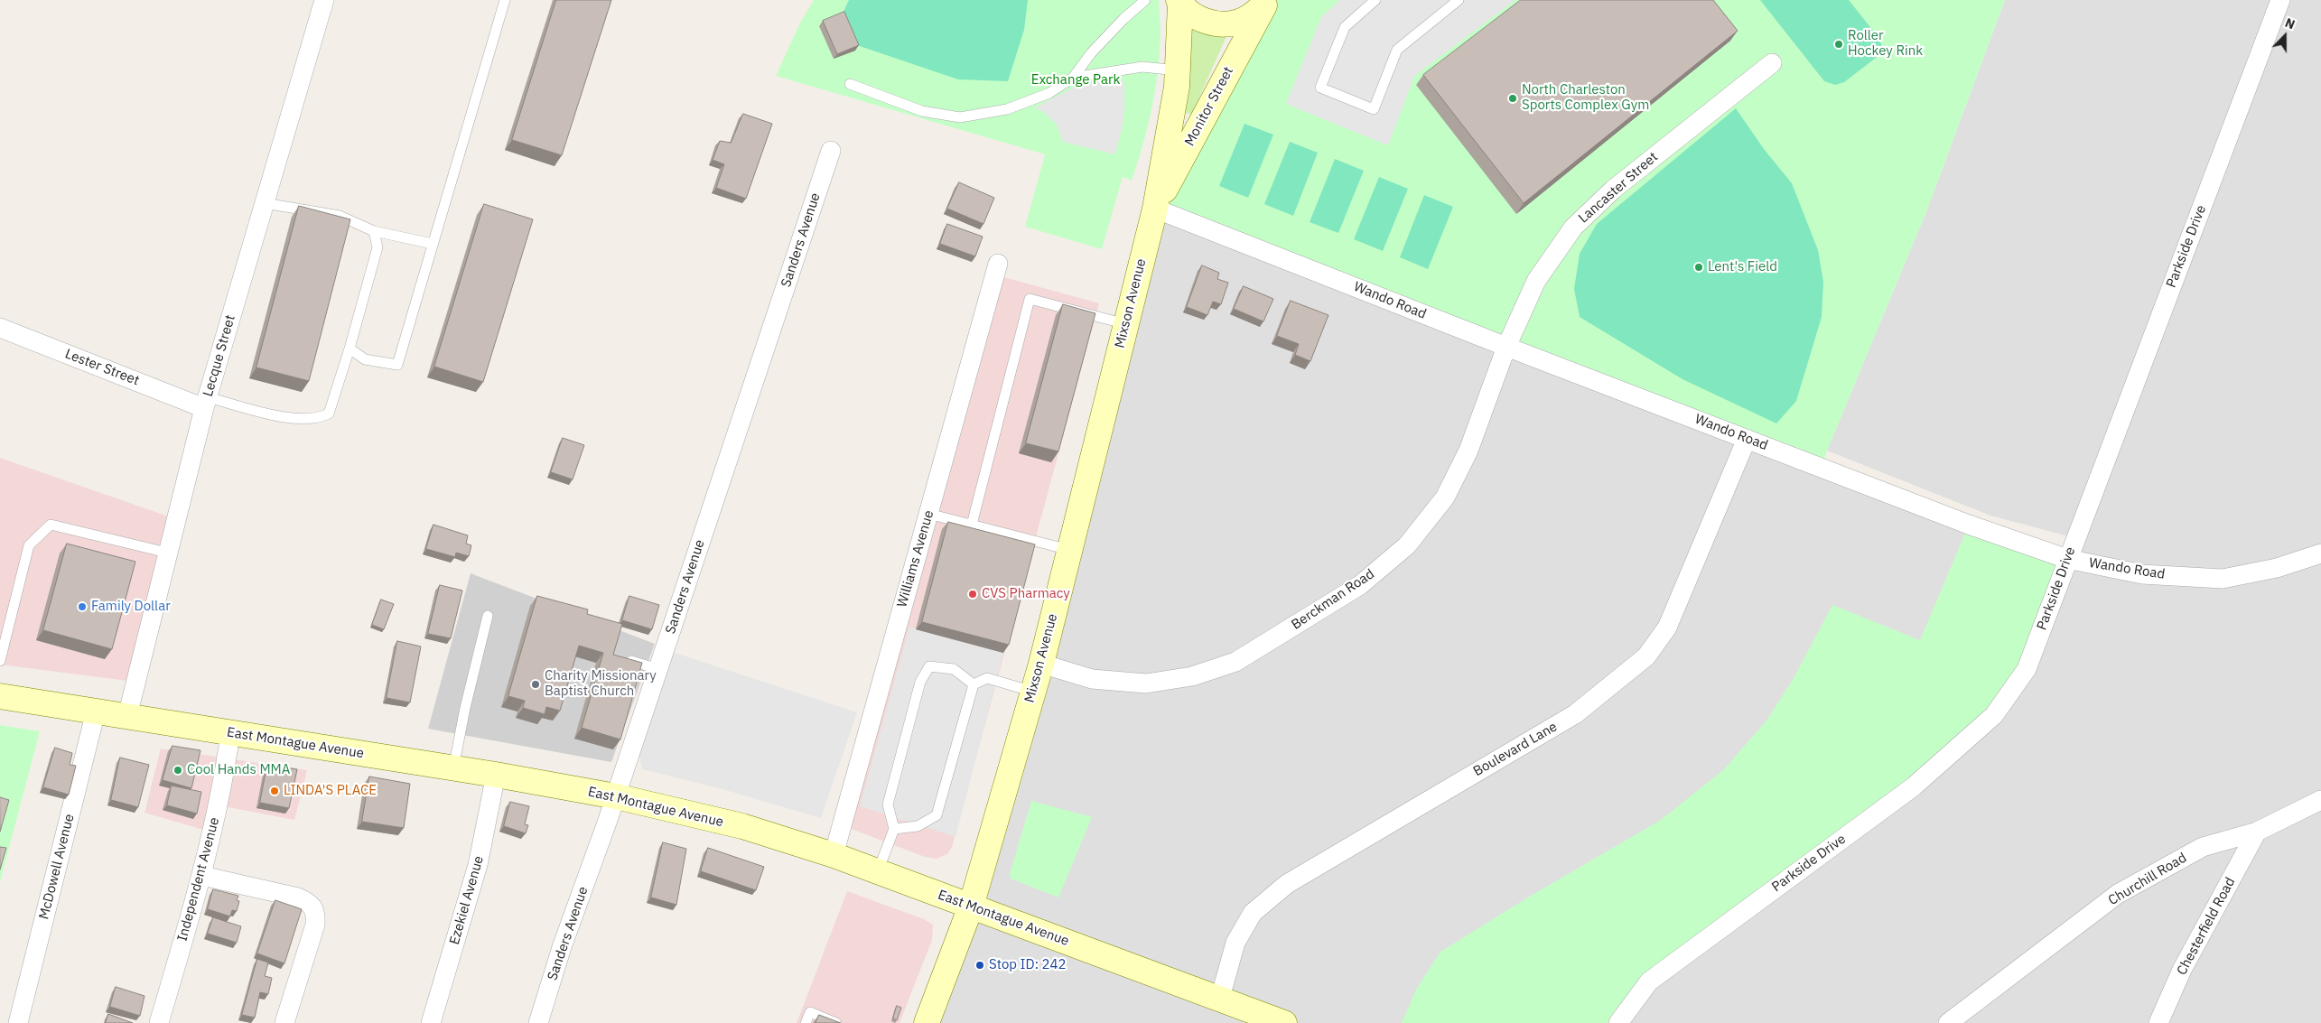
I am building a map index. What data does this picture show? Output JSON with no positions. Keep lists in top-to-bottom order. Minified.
{"streets":{"street":["Monitor Street","Lancaster Street","Sanders Avenue","Parkside Drive","Wando Road","Mixson Avenue","Lecque Street","Lester Street","Williams Avenue","Berckman Road","East Montague Avenue","Boulevard Lane","McDowell Avenue","Independent Avenue","Churchill Road","Ezekiel Avenue","Chesterfield Road"]},"crossings":[["Monitor Street","Wando Road"],["Monitor Street","Mixson Avenue"],["Lancaster Street","Wando Road"],["Lancaster Street","Berckman Road"],["Sanders Avenue","East Montague Avenue"],["Parkside Drive","Wando Road"],["Wando Road","Mixson Avenue"],["Wando Road","Berckman Road"],["Wando Road","Boulevard Lane"],["Mixson Avenue","Berckman Road"],["Mixson Avenue","East Montague Avenue"],["Lecque Street","Lester Street"],["Lecque Street","East Montague Avenue"],["Williams Avenue","East Montague Avenue"],["East Montague Avenue","Boulevard Lane"],["East Montague Avenue","McDowell Avenue"],["East Montague Avenue","Independent Avenue"],["East Montague Avenue","Ezekiel Avenue"],["Churchill Road","Chesterfield Road"]],"parks":["Exchange Park"],"places":["Roller Hockey Rink","North Charleston Sports Complex Gym","Lent's Field","CVS Pharmacy","Family Dollar","Charity Missionary Baptist Church","Cool Hands MMA","LINDA'S PLACE","Stop ID: 242"],"north":"top"}
